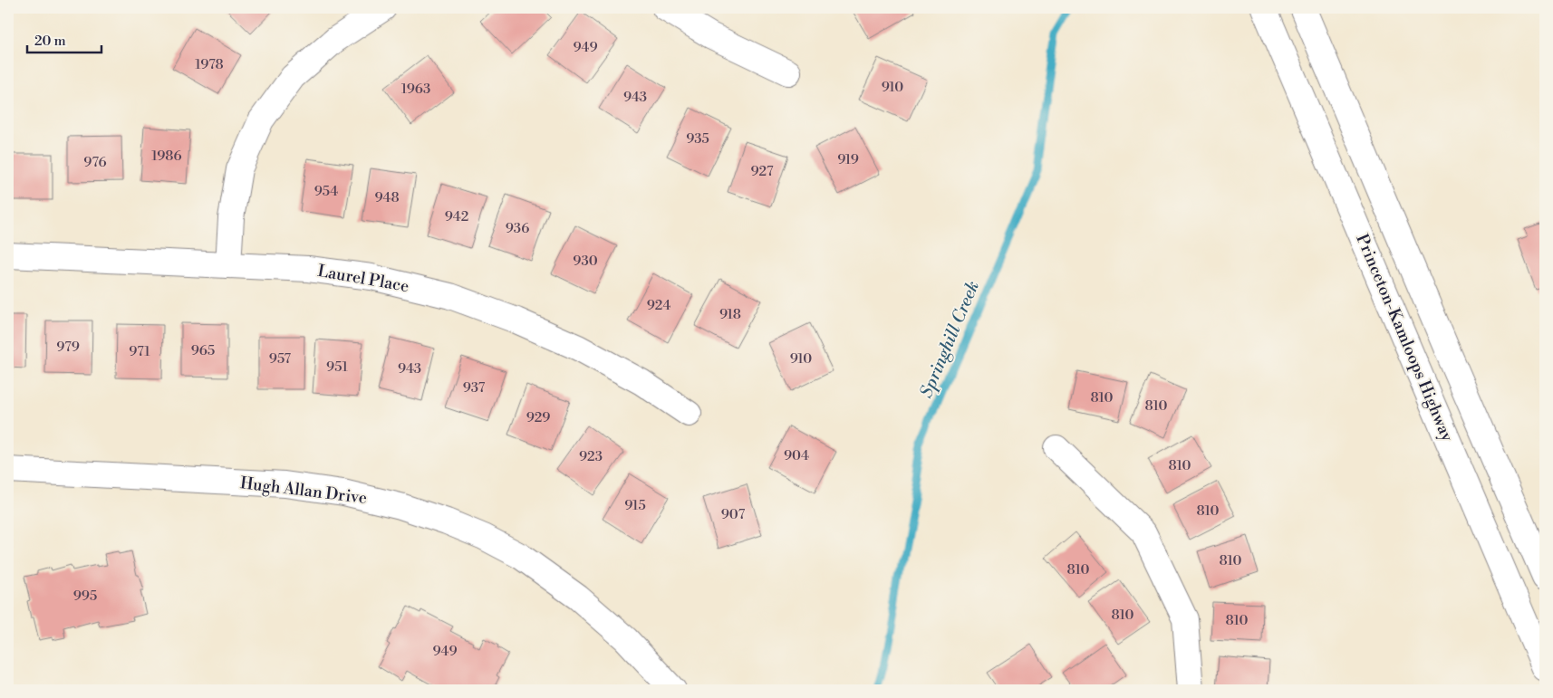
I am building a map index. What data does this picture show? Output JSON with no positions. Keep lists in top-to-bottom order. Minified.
{"streets":{"main road":["Laurel Place","Princeton-Kamloops Highway","Hugh Allan Drive"]},"water":["Springhill Creek"],"house_numbers":["949","1978","910","1963","943","935","1986","919","976","927","954","948","942","936","930","924","918","979","965","971","957","910","951","943","937","810","810","929","904","923","810","915","810","907","810","810","995","810","810","949"],"scale_bar":"20 m"}
